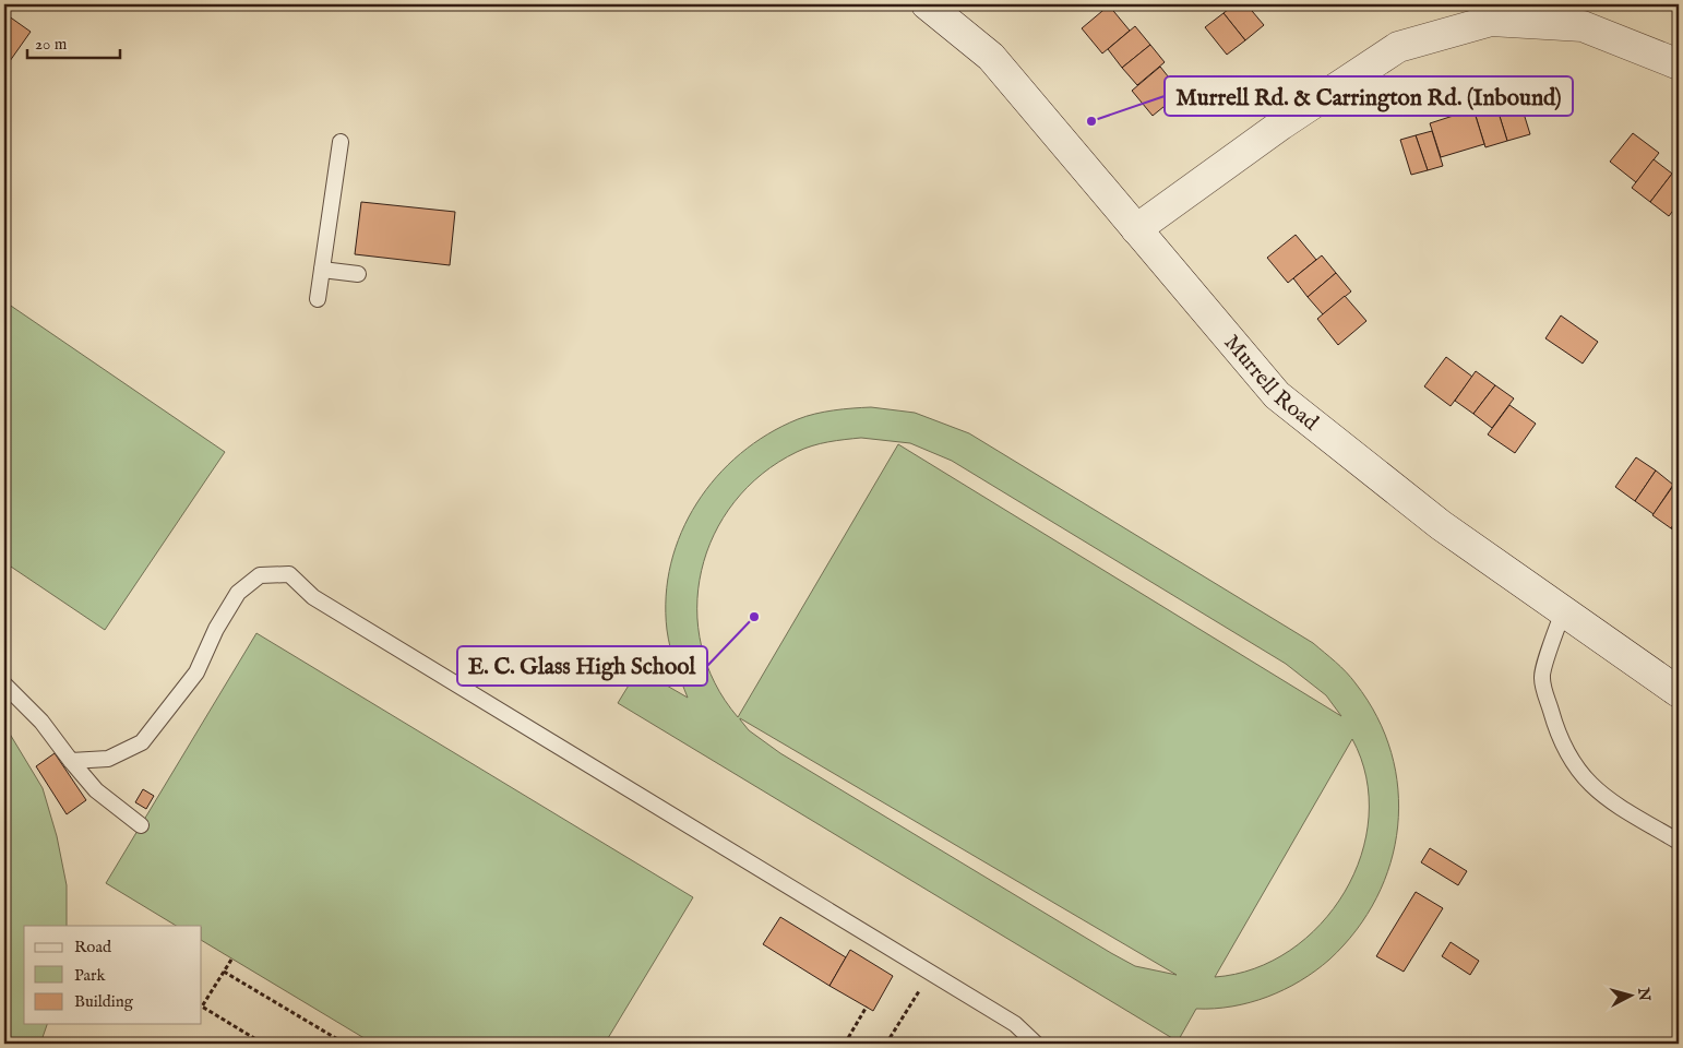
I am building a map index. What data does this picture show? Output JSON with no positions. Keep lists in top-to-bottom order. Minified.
{"streets":{"street":["Murrell Road"]},"places":["Murrell Rd. & Carrington Rd. (Inbound)","E. C. Glass High School"],"legend":["Road","Park","Building"],"scale_bar":"20 m","north":"right"}
